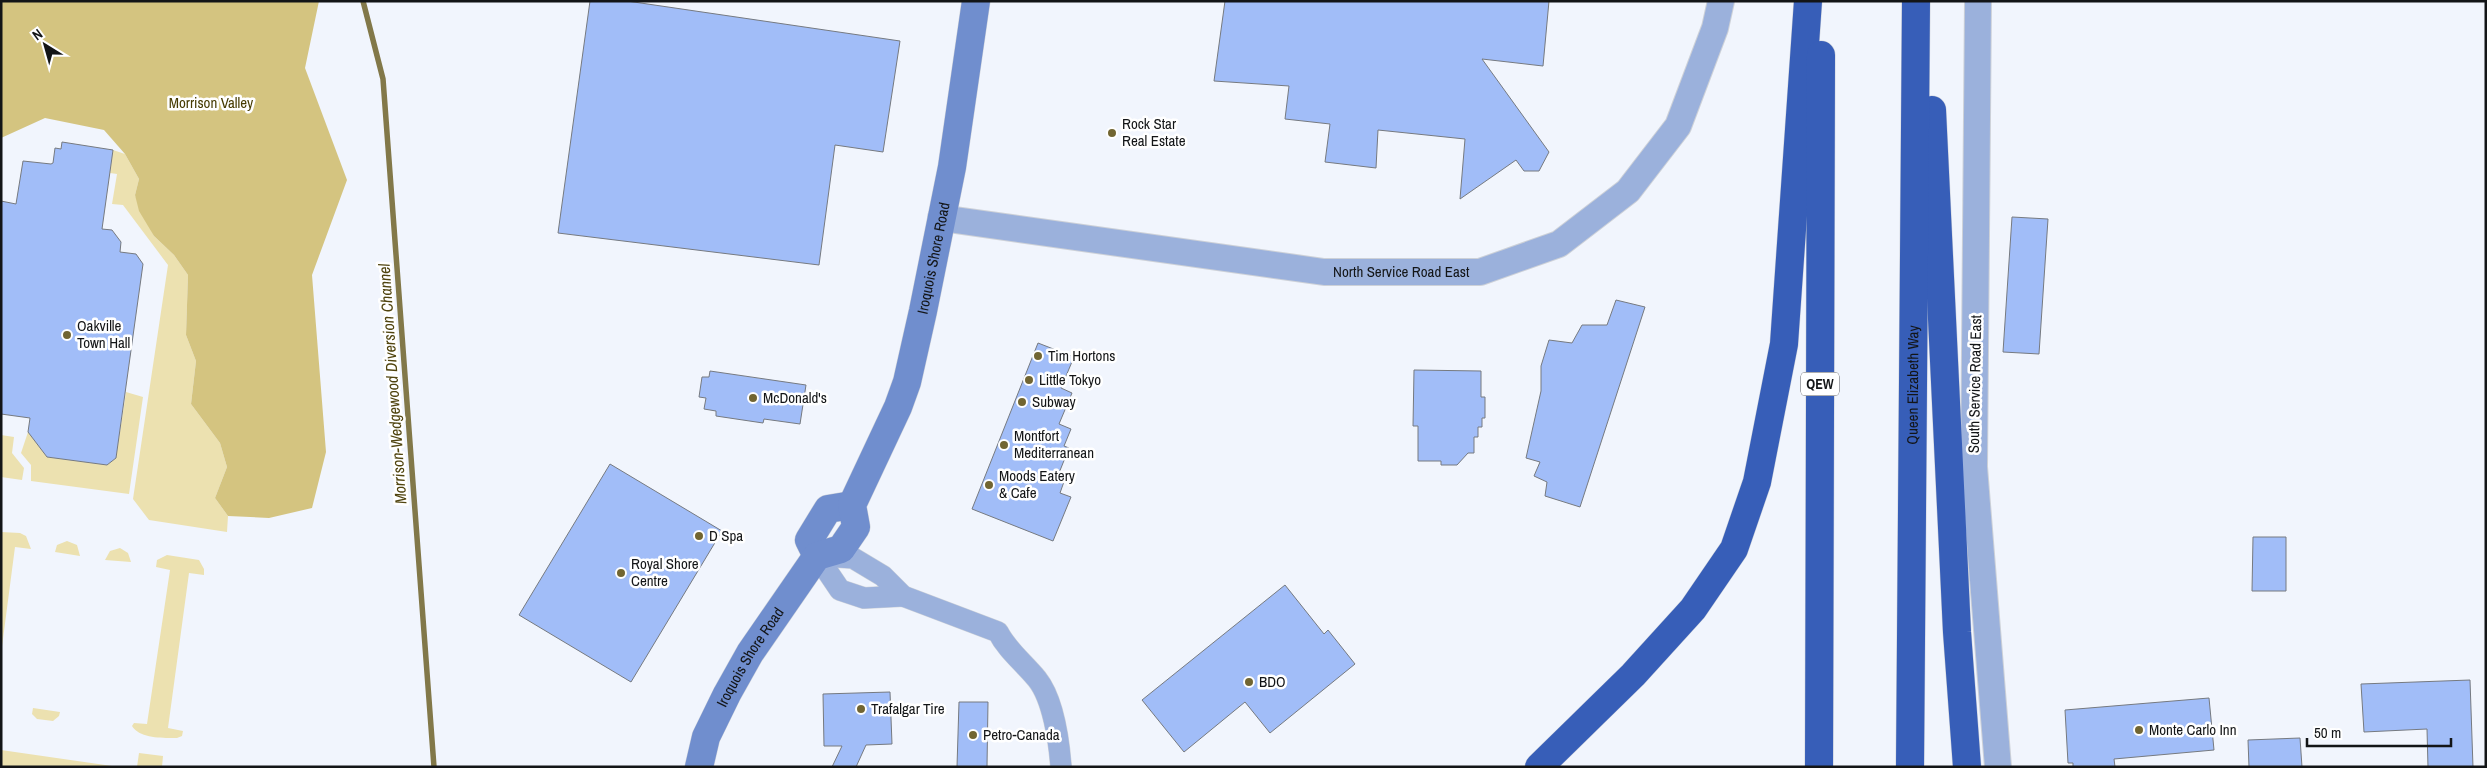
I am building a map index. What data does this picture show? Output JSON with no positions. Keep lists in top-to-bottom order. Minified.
{"streets":{"highway":["QEW","Queen Elizabeth Way"],"main road":["Iroquois Shore Road"],"street":["North Service Road East","South Service Road East"]},"crossings":[["Iroquois Shore Road","North Service Road East"]],"water":["Morrison-Wedgewood Diversion Channel"],"parks":["Morrison Valley"],"places":["Rock Star Real Estate","Oakville Town Hall","Tim Hortons","Little Tokyo","McDonald's","Subway","Montfort Mediterranean","Moods Eatery & Cafe","D Spa","Royal Shore Centre","BDO","Trafalgar Tire","Monte Carlo Inn","Petro-Canada"],"scale_bar":"50 m","north":"top left"}
